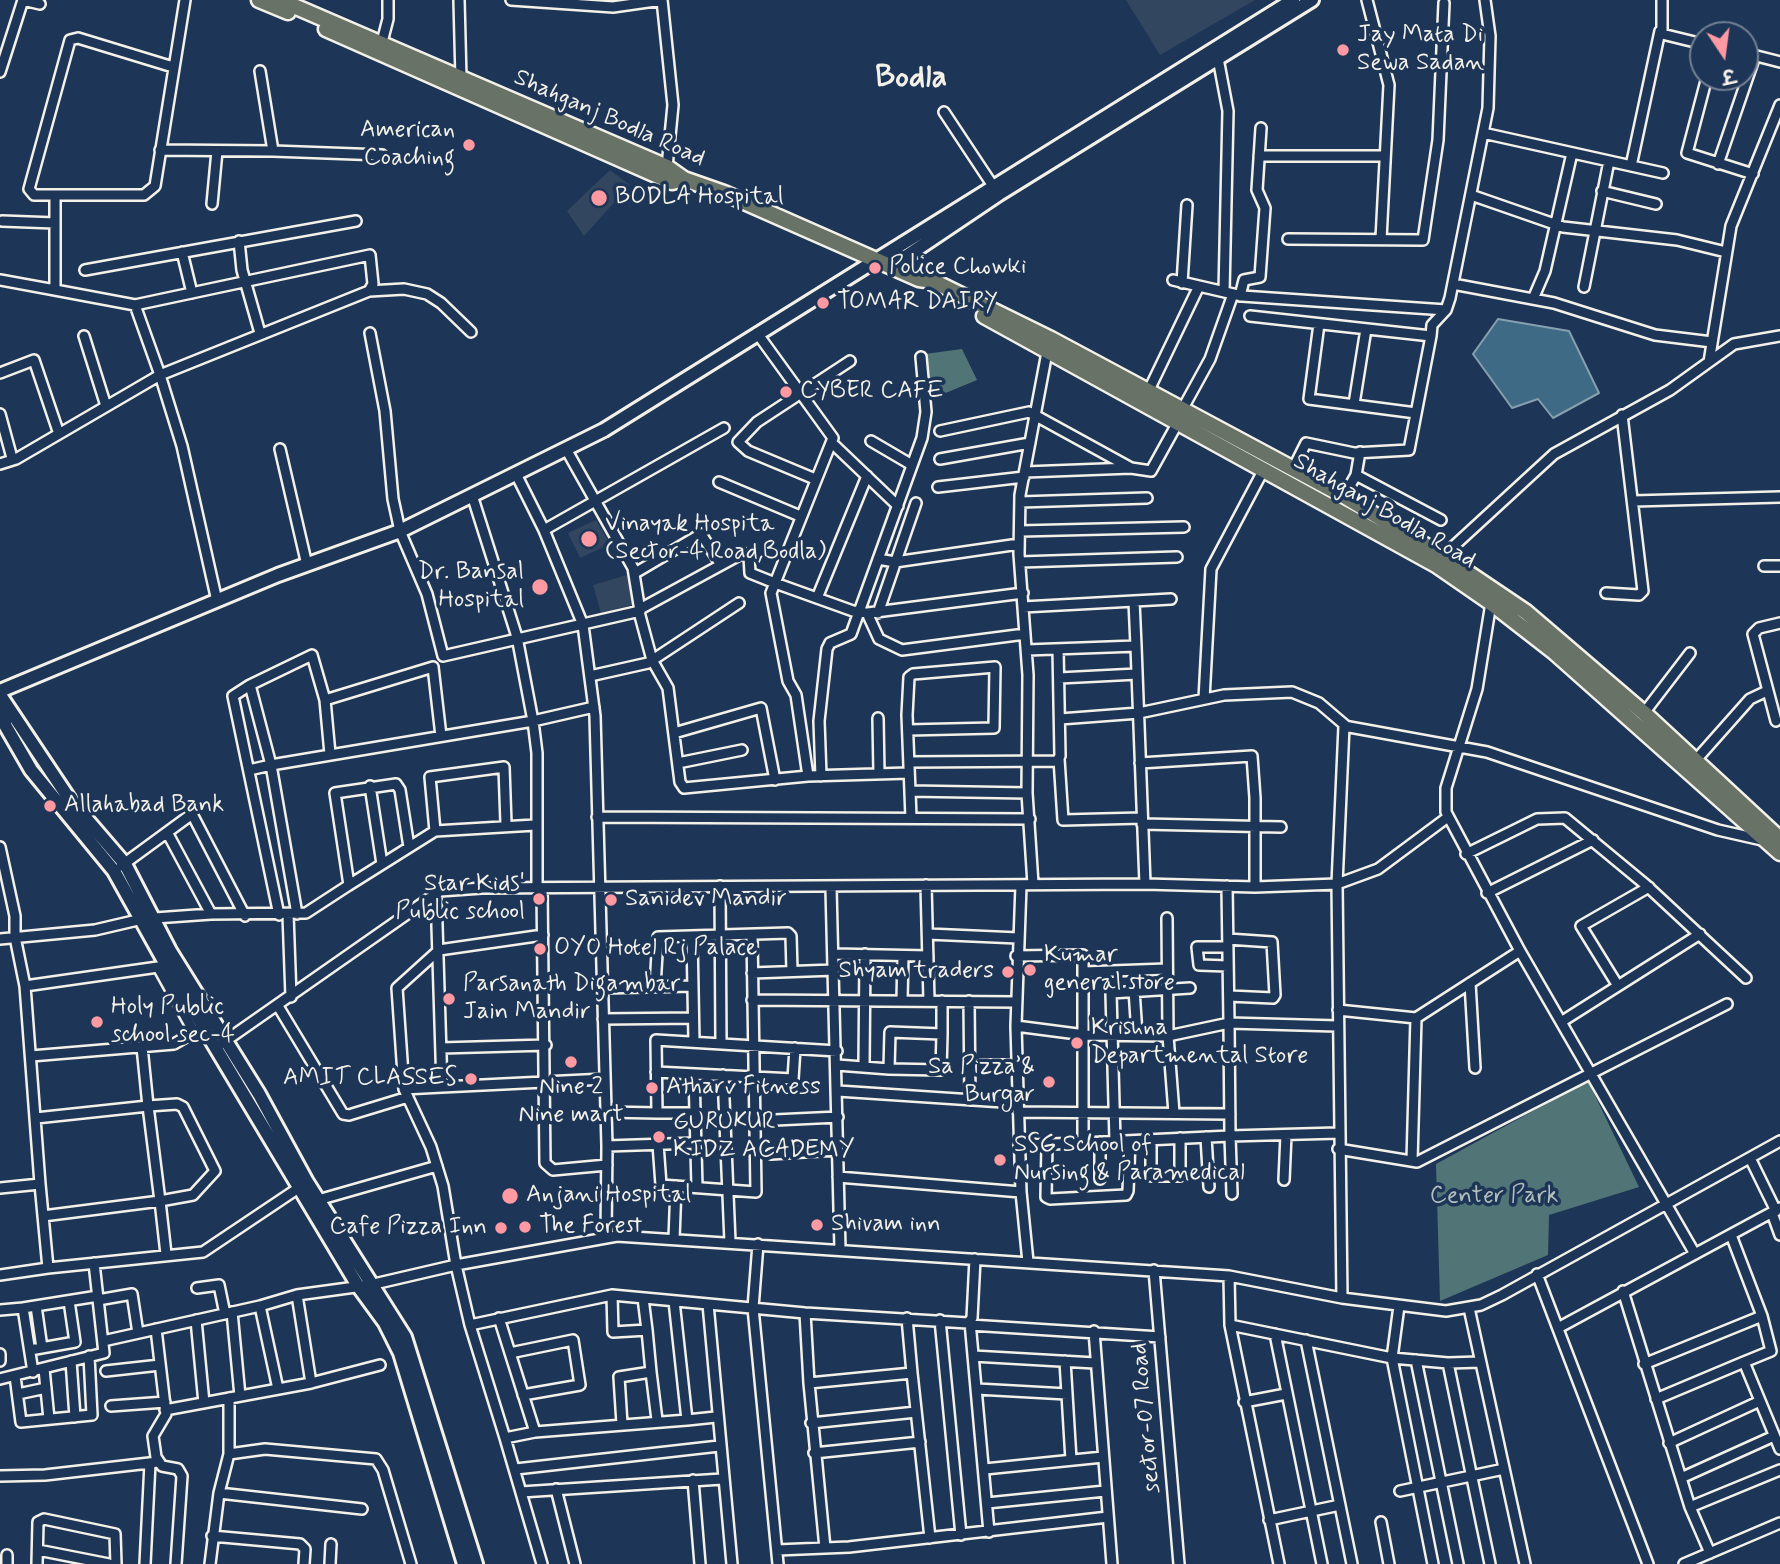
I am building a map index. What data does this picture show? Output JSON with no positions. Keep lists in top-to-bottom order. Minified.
{"streets":{"main road":["Shahganj Bodla Road"],"street":["sector-07 Road"]},"districts":["Bodla"],"parks":["Center Park"],"places":["Jay Mata Di Sewa Sadan","American Coaching","BODLA Hospital","Police Chowki","TOMAR DAIRY","CYBER CAFE","Vinayak Hospita (Sector-4 Road,Bodla)","Dr. Bansal Hospital","Allahabad Bank","Star Kids' Public school","Sanidev Mandir","OYO Hotel Rj Palace","Kumar general store","Shyam traders","Parsanath Digambar Jain Mandir","Holy Public school sec-4","Krishna Departmental Store","Nine 2 Nine mart","AMIT CLASSES","Sa Pizza’& Burgar","Atharv Fitness","GURUKUR KIDZ ACADEMY","SSG School of Nursing & Paramedical","Anjani Hospital","Shivam inn","The Forest","Cafe Pizza Inn"],"north":"bottom"}
